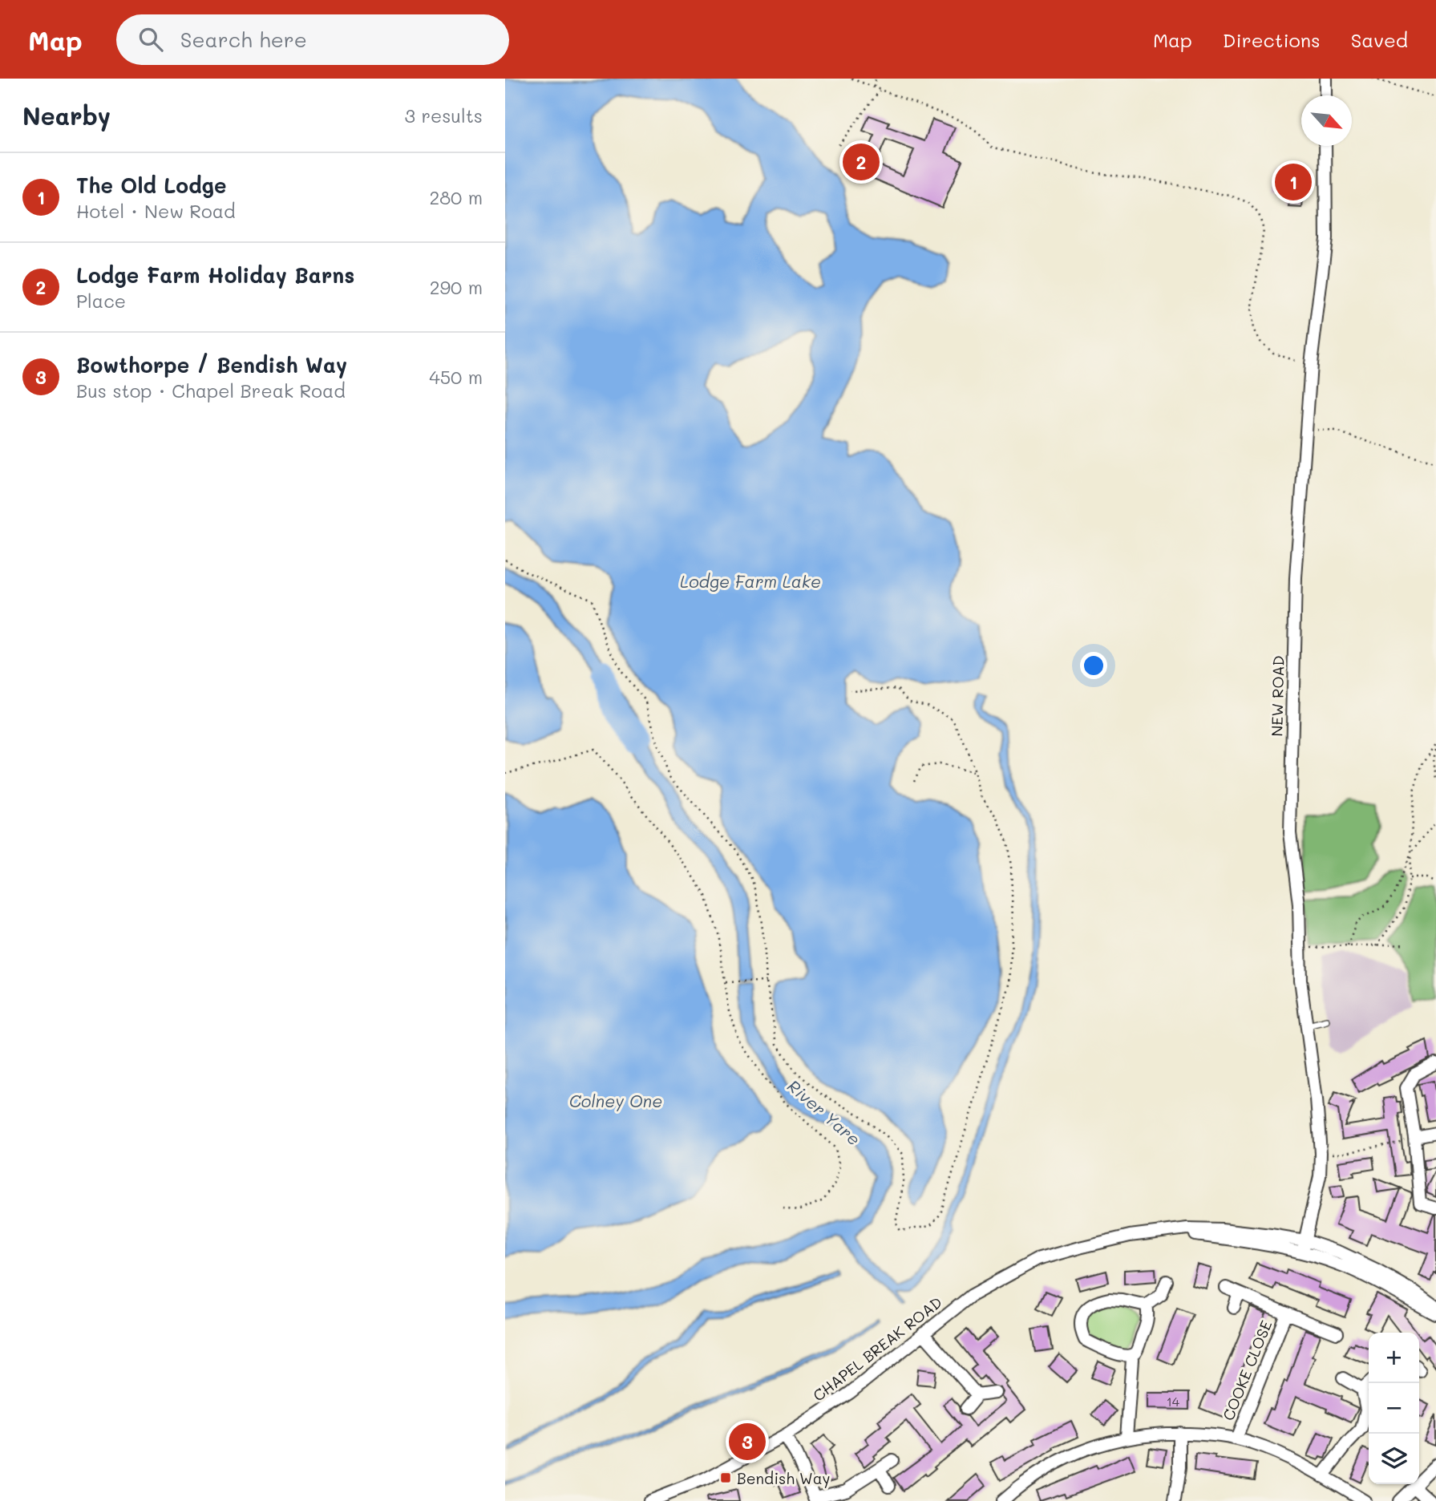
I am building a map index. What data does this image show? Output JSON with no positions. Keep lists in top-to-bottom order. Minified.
{"streets":{"street":["NEW ROAD","CHAPEL BREAK ROAD","COOKE CLOSE"]},"crossings":[["NEW ROAD","CHAPEL BREAK ROAD"]],"water":["Lodge Farm Lake","Colney One","River Yare"],"places":{"transit":["Bendish Way"]},"house_numbers":["14"],"north":"bottom right","page":{"header":"Map","search":"Search here","nav":["Map","Directions","Saved"],"heading":["Nearby","3 results"],"pins":["2","1","3"],"list":[{"mark":"1","name":"The Old Lodge","note":"Hotel · New Road","value":"280 m"},{"mark":"2","name":"Lodge Farm Holiday Barns","note":"Place","value":"290 m"},{"mark":"3","name":"Bowthorpe / Bendish Way","note":"Bus stop · Chapel Break Road","value":"450 m"}],"map_buttons":["+","−"]}}
